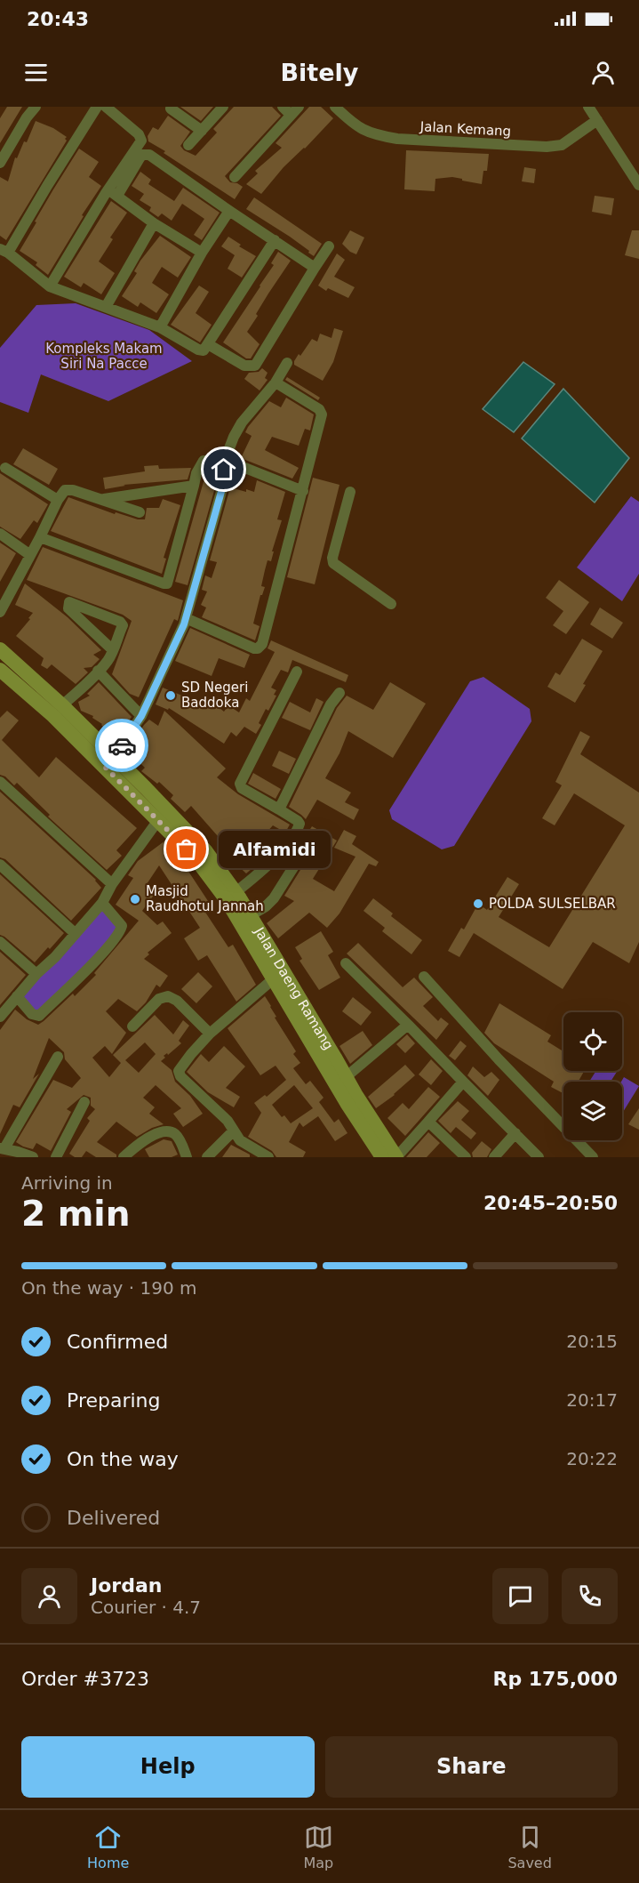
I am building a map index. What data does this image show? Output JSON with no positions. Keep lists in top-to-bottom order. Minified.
{"streets":{"main road":["Jalan Daeng Ramang"],"street":["Jalan Kemang"]},"parks":["Kompleks Makam Siri Na Pacce"],"places":["SD Negeri Baddoka","Alfamidi","Masjid Raudhotul Jannah","POLDA SULSELBAR"],"page":{"status":"20:43","header":"Bitely","bubble":"Alfamidi","heading":["2 min","Arriving in","20:45–20:50"],"panel":["Jordan","Courier · 4.7","Order #3723","Rp 175,000"],"bar":"On the way · 190 m","list":[["Confirmed","20:15"],["Preparing","20:17"],["On the way","20:22"],"Delivered"],"buttons":["Help","Share"],"tabs":["Home","Map","Saved"]}}
